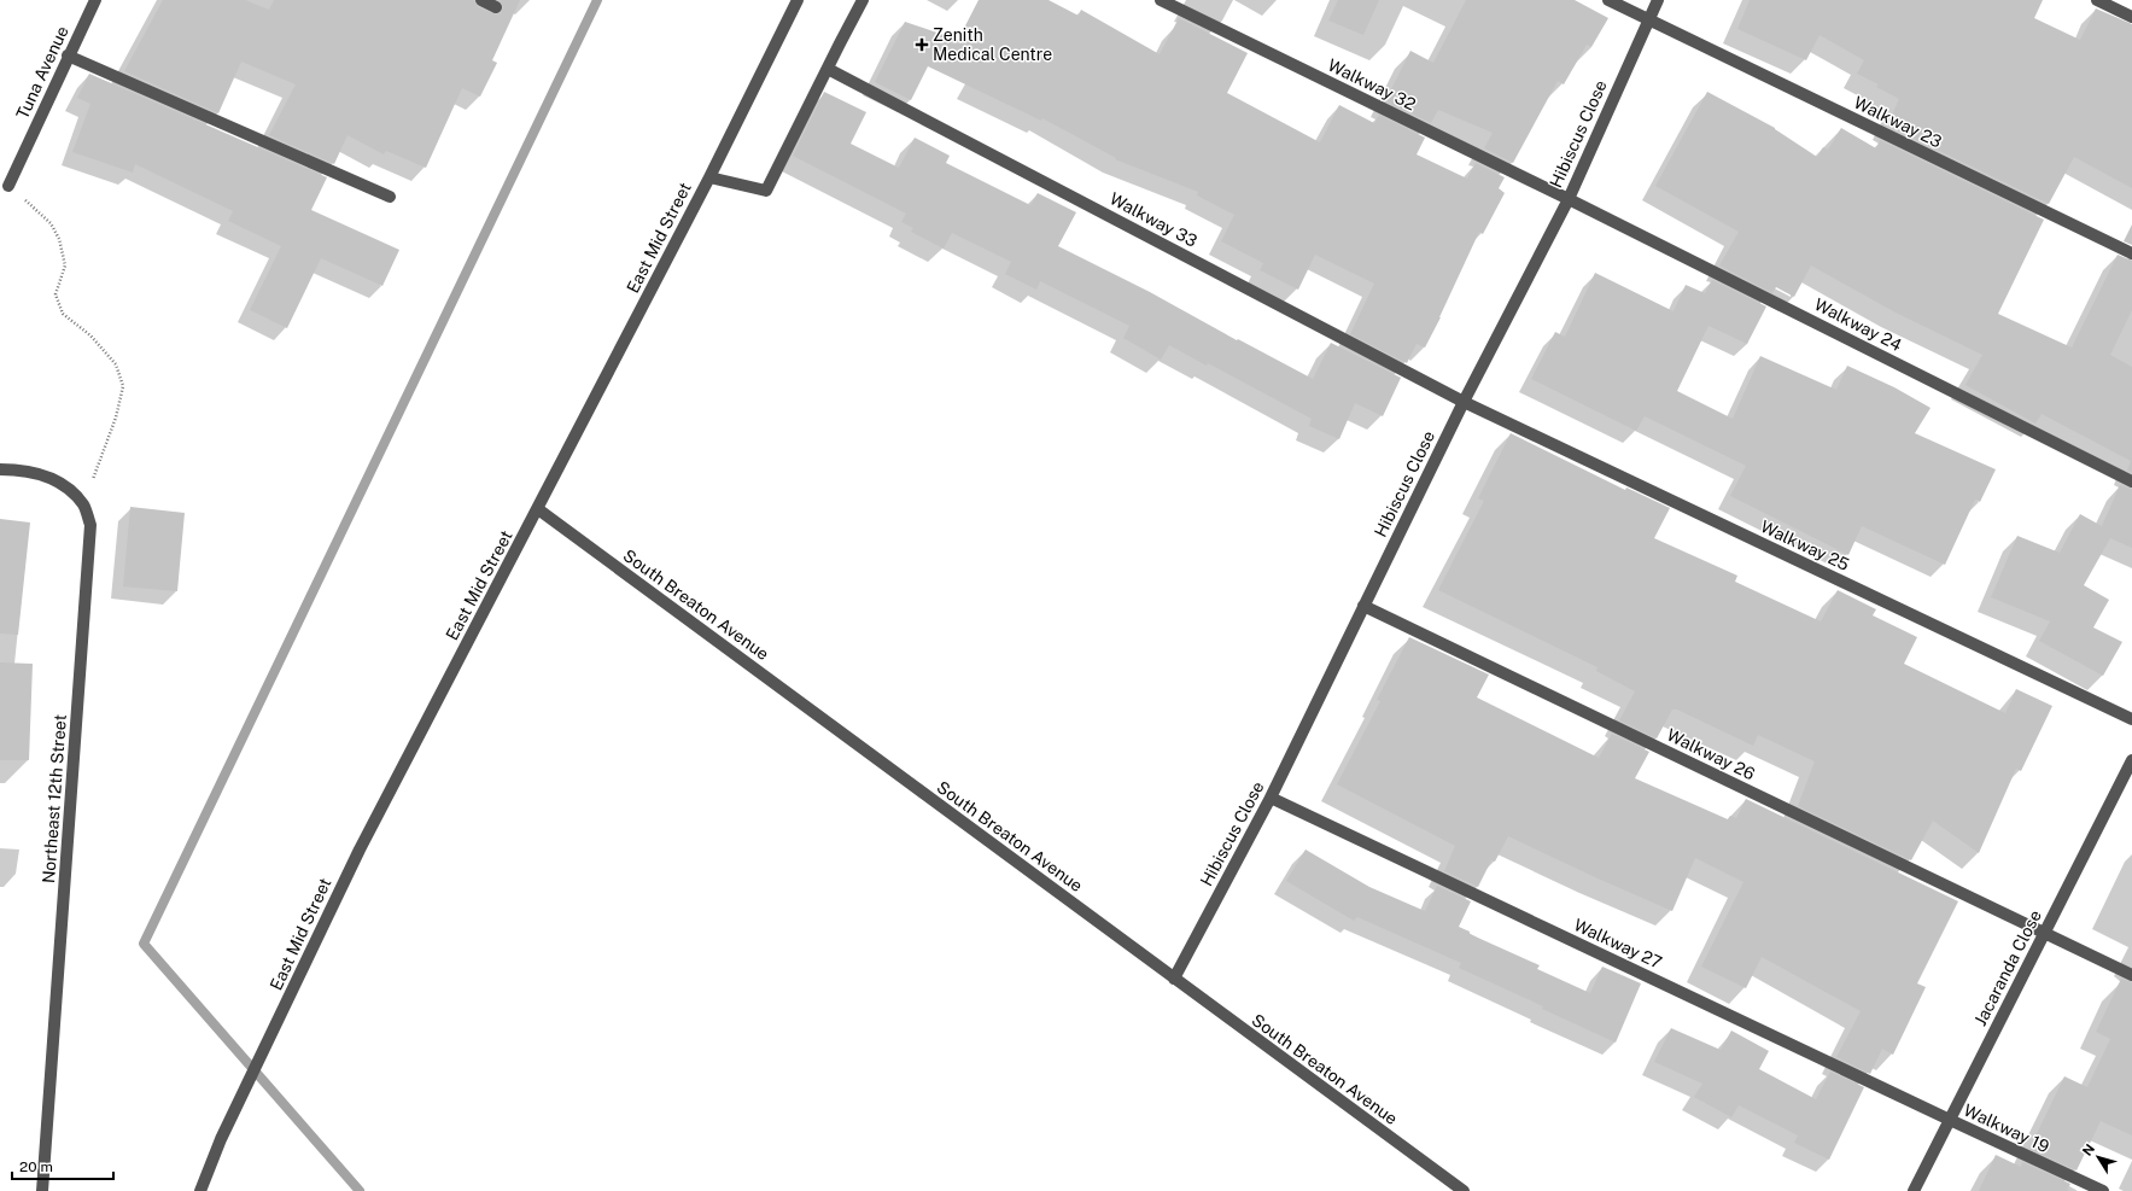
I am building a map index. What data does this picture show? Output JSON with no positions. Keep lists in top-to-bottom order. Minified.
{"streets":{"street":["Tuna Avenue","Walkway 32","Walkway 23","Hibiscus Close","Walkway 33","East Mid Street","Walkway 24","Walkway 25","South Breaton Avenue","Walkway 26","Northeast 12th Street","Walkway 27","Jacaranda Close","Walkway 19"]},"crossings":[["Walkway 32","Hibiscus Close"],["Walkway 32","Walkway 24"],["Walkway 23","Hibiscus Close"],["Hibiscus Close","Walkway 33"],["Hibiscus Close","Walkway 24"],["Hibiscus Close","Walkway 25"],["Hibiscus Close","South Breaton Avenue"],["Hibiscus Close","Walkway 26"],["Hibiscus Close","Walkway 27"],["Walkway 33","Walkway 25"],["East Mid Street","South Breaton Avenue"],["Walkway 26","Jacaranda Close"],["Walkway 27","Jacaranda Close"],["Walkway 27","Walkway 19"],["Jacaranda Close","Walkway 19"]],"places":{"health":["Zenith Medical Centre"]},"scale_bar":"20 m","north":"top left"}
